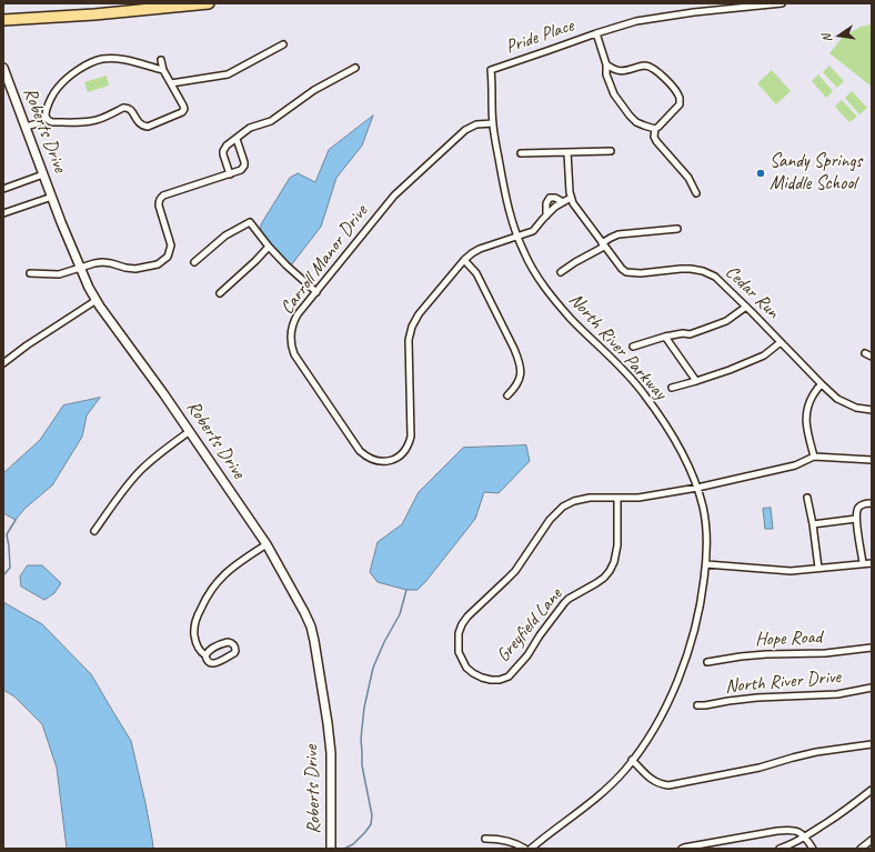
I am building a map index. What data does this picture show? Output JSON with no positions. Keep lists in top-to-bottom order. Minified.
{"streets":{"street":["Pride Place","Roberts Drive","Carroll Manor Drive","Cedar Run","North River Parkway","Greyfield Lane","Hope Road","North River Drive"]},"crossings":[["Pride Place","North River Parkway"],["Carroll Manor Drive","North River Parkway"],["North River Parkway","Greyfield Lane"]],"places":["Sandy Springs Middle School"],"north":"left"}
